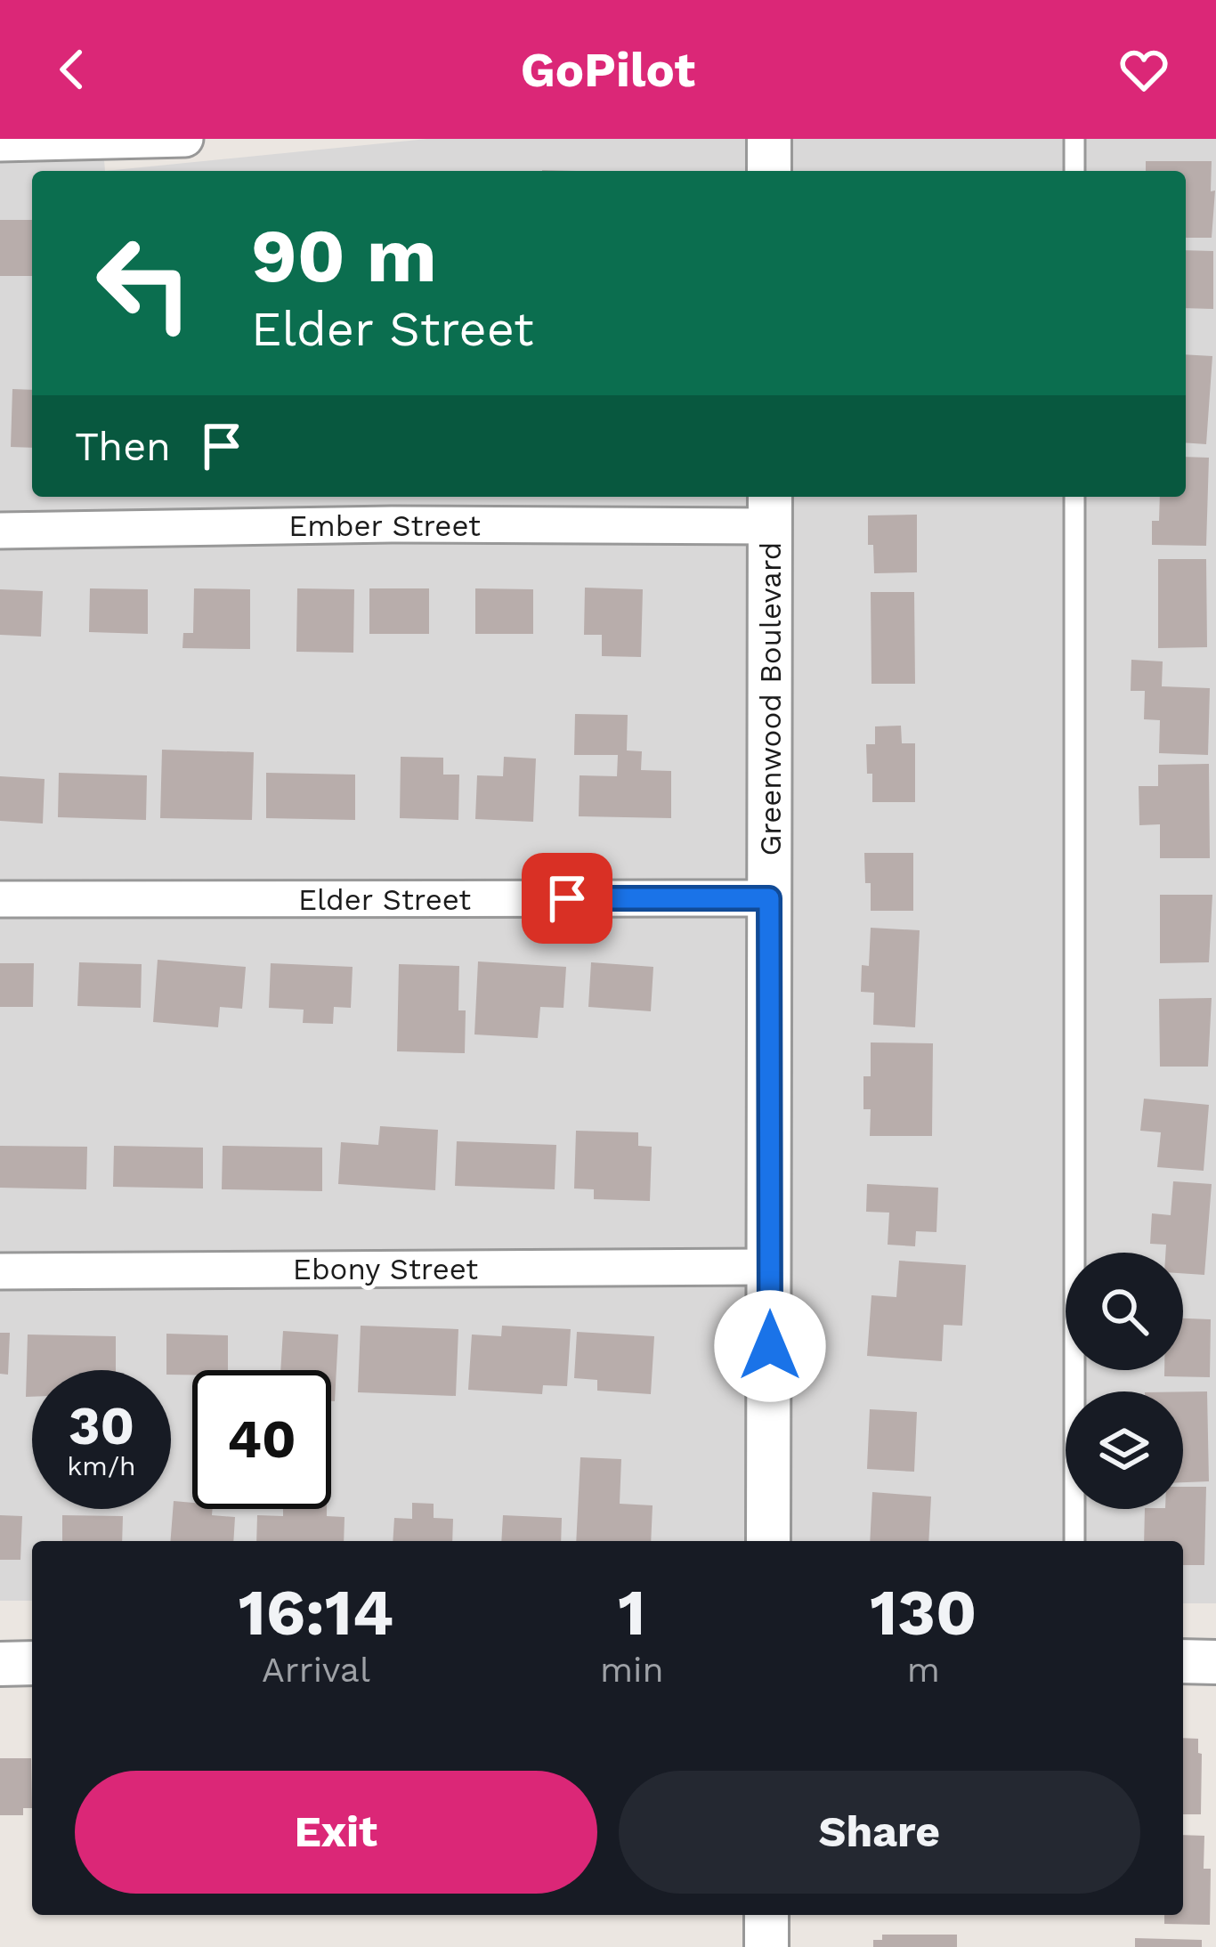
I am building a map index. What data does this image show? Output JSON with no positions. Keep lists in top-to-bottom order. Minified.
{"streets":{"street":["Ember Street","Greenwood Boulevard","Elder Street","Ebony Street"]},"crossings":[["Ember Street","Greenwood Boulevard"],["Greenwood Boulevard","Elder Street"],["Greenwood Boulevard","Ebony Street"]],"page":{"header":"GoPilot","turn":["90 m","Elder Street"],"then":"Then","speed":"30 km/h","limit":"40","eta":["16:14","Arrival","1","min","130","m"],"buttons":["Exit","Share"]}}
